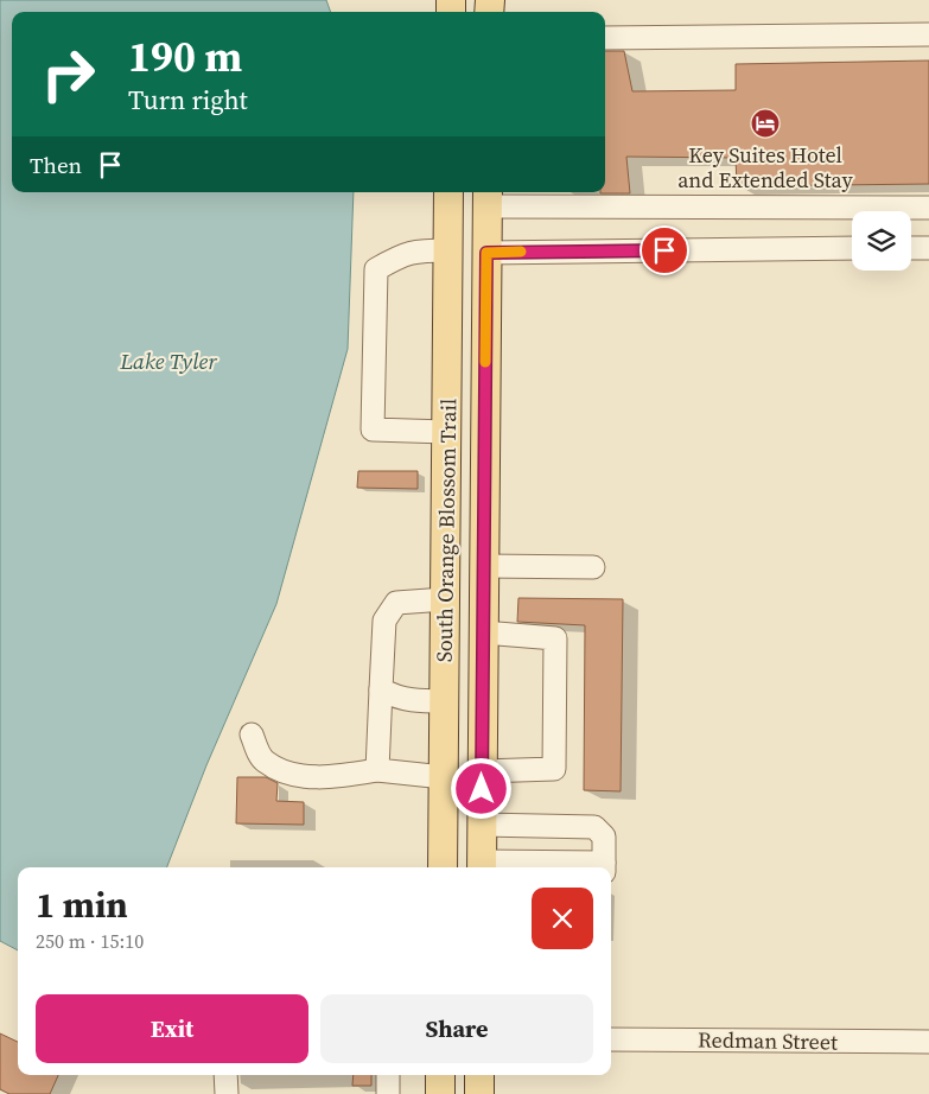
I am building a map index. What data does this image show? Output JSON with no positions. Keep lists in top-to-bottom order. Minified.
{"streets":{"main road":["South Orange Blossom Trail"],"lane":["Redman Street"]},"water":["Lake Tyler"],"places":{"hotel":["Key Suites Hotel and Extended Stay"]},"page":{"turn":["190 m","Turn right"],"then":"Then","heading":["1 min","250 m · 15:10"],"buttons":["Exit","Share"]}}
